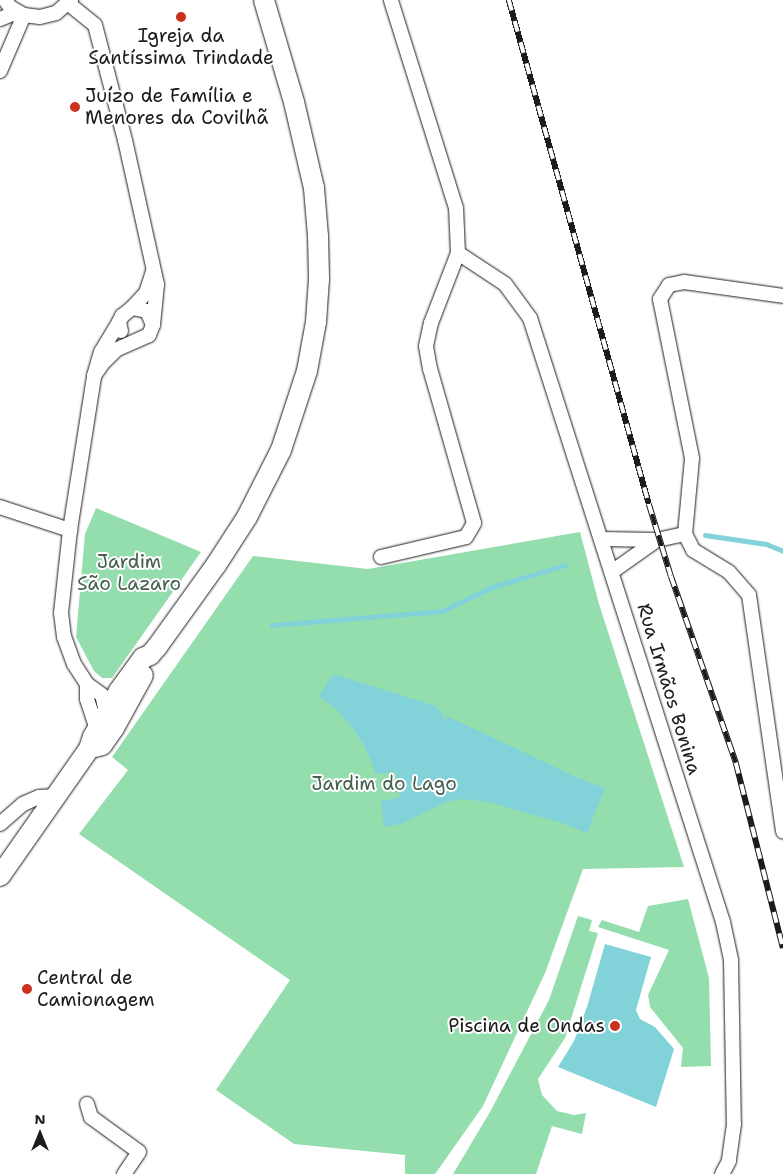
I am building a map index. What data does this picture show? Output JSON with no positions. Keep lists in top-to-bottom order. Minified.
{"streets":{"street":["Rua Irmãos Bonina"]},"parks":["Jardim São Lazaro","Jardim do Lago"],"places":["Igreja da Santíssima Trindade","Juízo de Família e Menores da Covilhã","Central de Camionagem","Piscina de Ondas"],"north":"top"}
